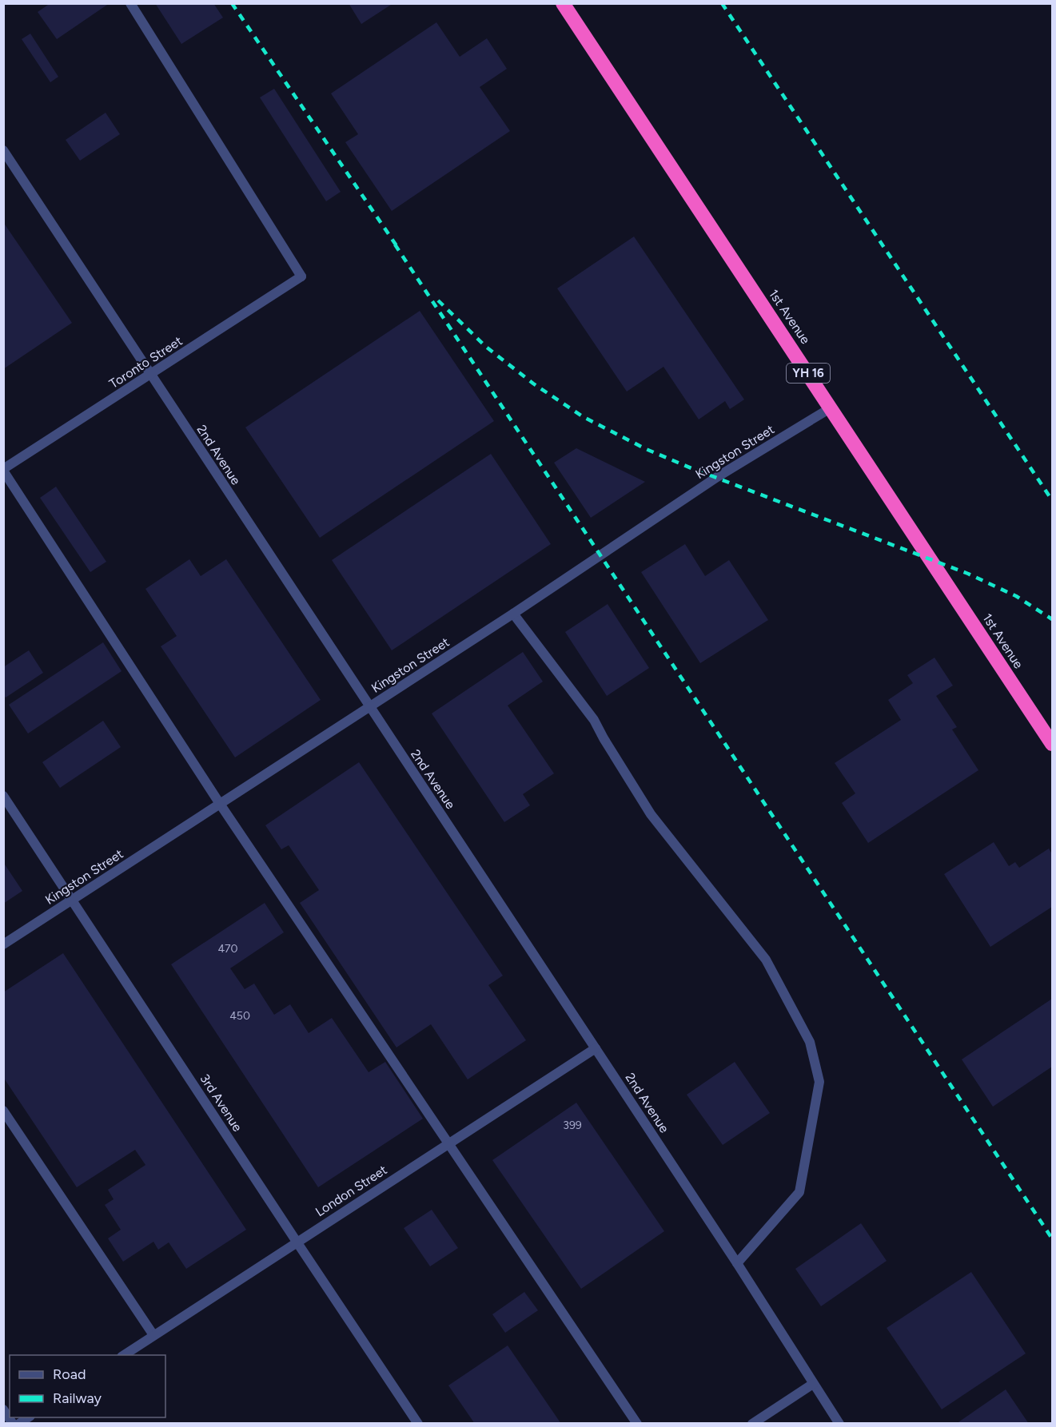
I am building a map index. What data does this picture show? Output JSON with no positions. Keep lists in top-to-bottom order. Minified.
{"streets":{"highway":["1st Avenue","YH 16"],"street":["Toronto Street","Kingston Street","2nd Avenue","3rd Avenue","London Street"]},"crossings":[["1st Avenue","Kingston Street"],["Toronto Street","2nd Avenue"],["Kingston Street","2nd Avenue"],["Kingston Street","3rd Avenue"],["2nd Avenue","London Street"],["3rd Avenue","London Street"]],"house_numbers":["470","450","399"],"legend":["Road","Railway"]}
